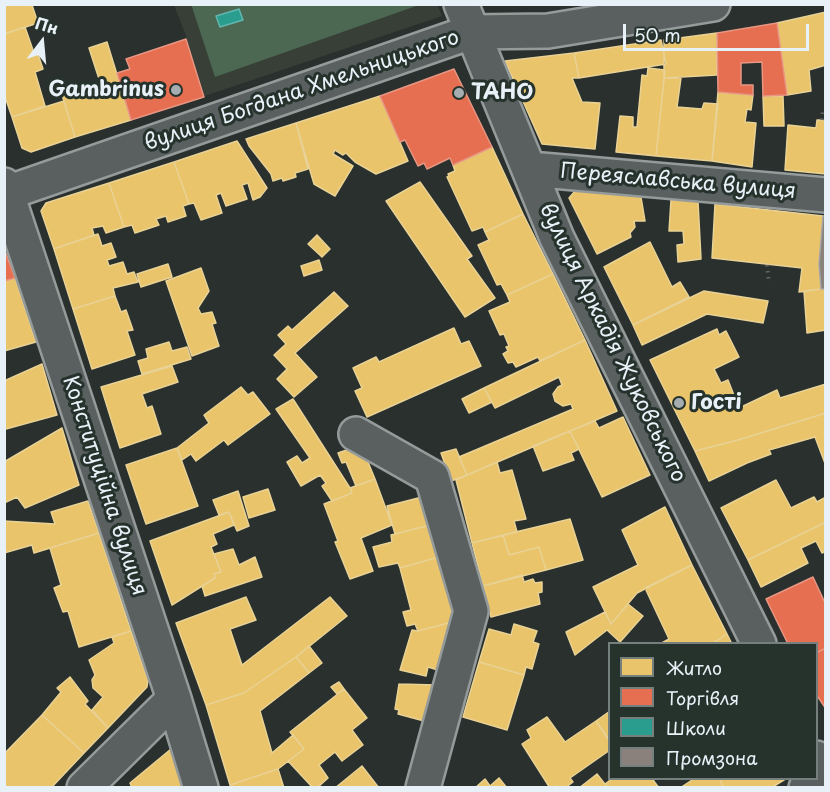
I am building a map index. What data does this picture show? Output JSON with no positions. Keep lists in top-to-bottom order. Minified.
{"streets":{"street":["вулиця Богдана Хмельницького","Переяславська вулиця","вулиця Аркадія Жуковського","Конституційна вулиця"]},"crossings":[["вулиця Богдана Хмельницького","вулиця Аркадія Жуковського"],["вулиця Богдана Хмельницького","Конституційна вулиця"],["Переяславська вулиця","вулиця Аркадія Жуковського"]],"places":["Gambrinus","TAHO","Гості"],"legend":["Житло","Торгівля","Школи","Промзона"],"scale_bar":"50 m","north":"top"}
